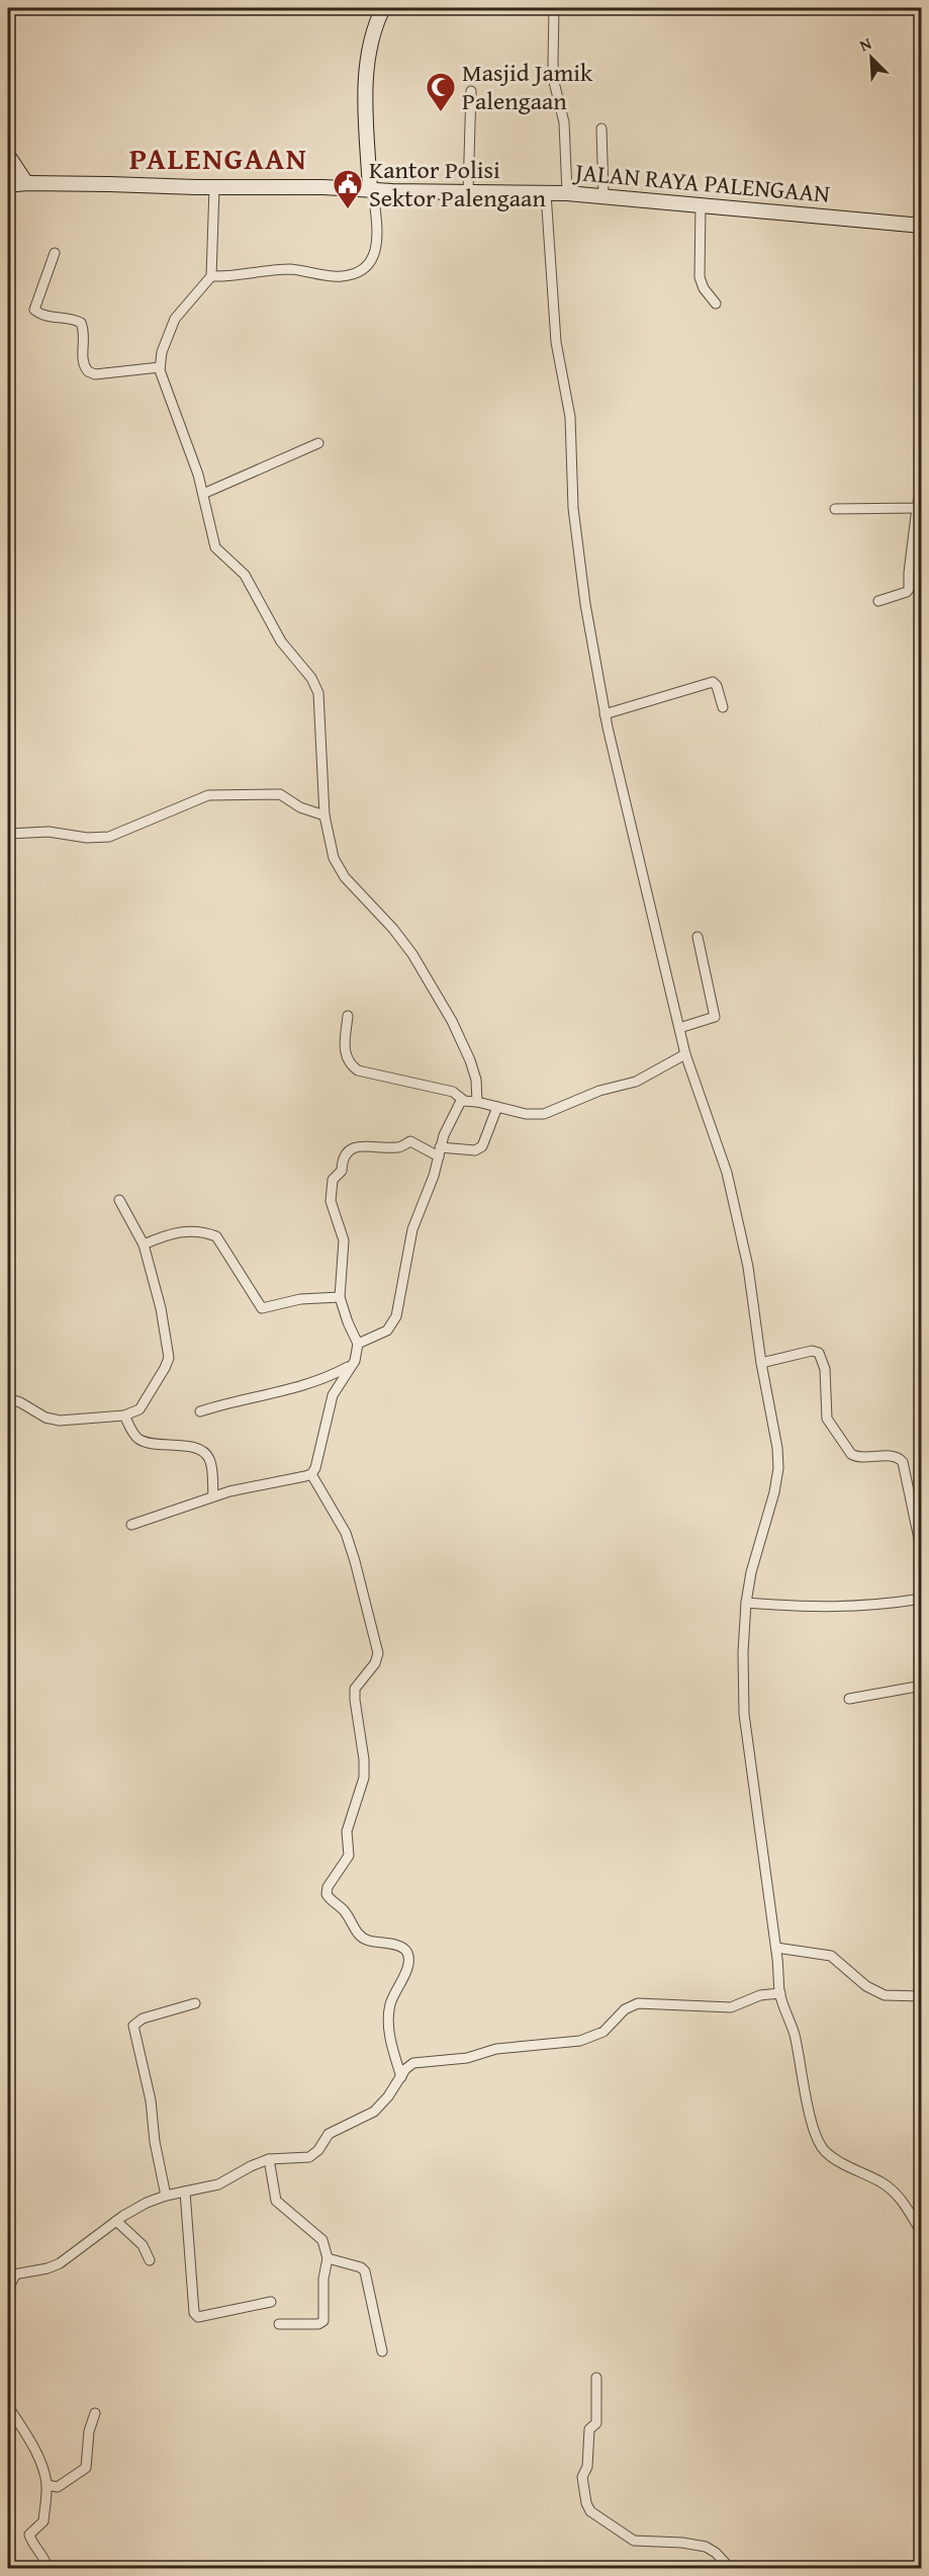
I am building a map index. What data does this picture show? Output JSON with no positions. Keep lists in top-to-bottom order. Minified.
{"streets":{"street":["JALAN RAYA PALENGAAN"]},"districts":["PALENGAAN"],"places":{"mosque":["Masjid Jamik Palengaan"],"public building":["Kantor Polisi Sektor Palengaan"]},"north":"top left"}
